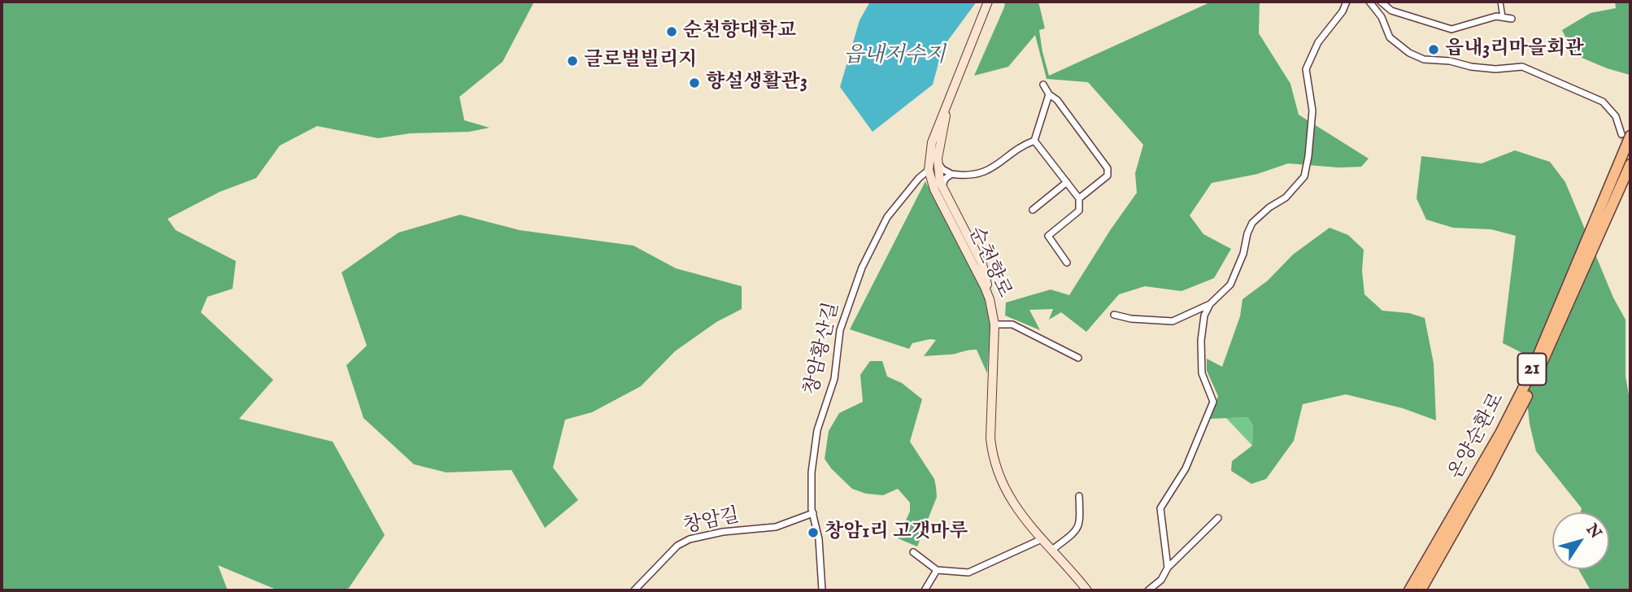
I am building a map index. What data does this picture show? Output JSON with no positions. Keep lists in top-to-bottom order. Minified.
{"streets":{"highway":["21","온양순환로"],"main road":["순천향로"],"street":["창암황산길","창암길"]},"crossings":[["순천향로","창암황산길"],["창암황산길","창암길"]],"water":["읍내저수지"],"places":["순천향대학교","읍내3리마을회관","글로벌빌리지","향설생활관3","창암1리 고갯마루"],"north":"top right"}
